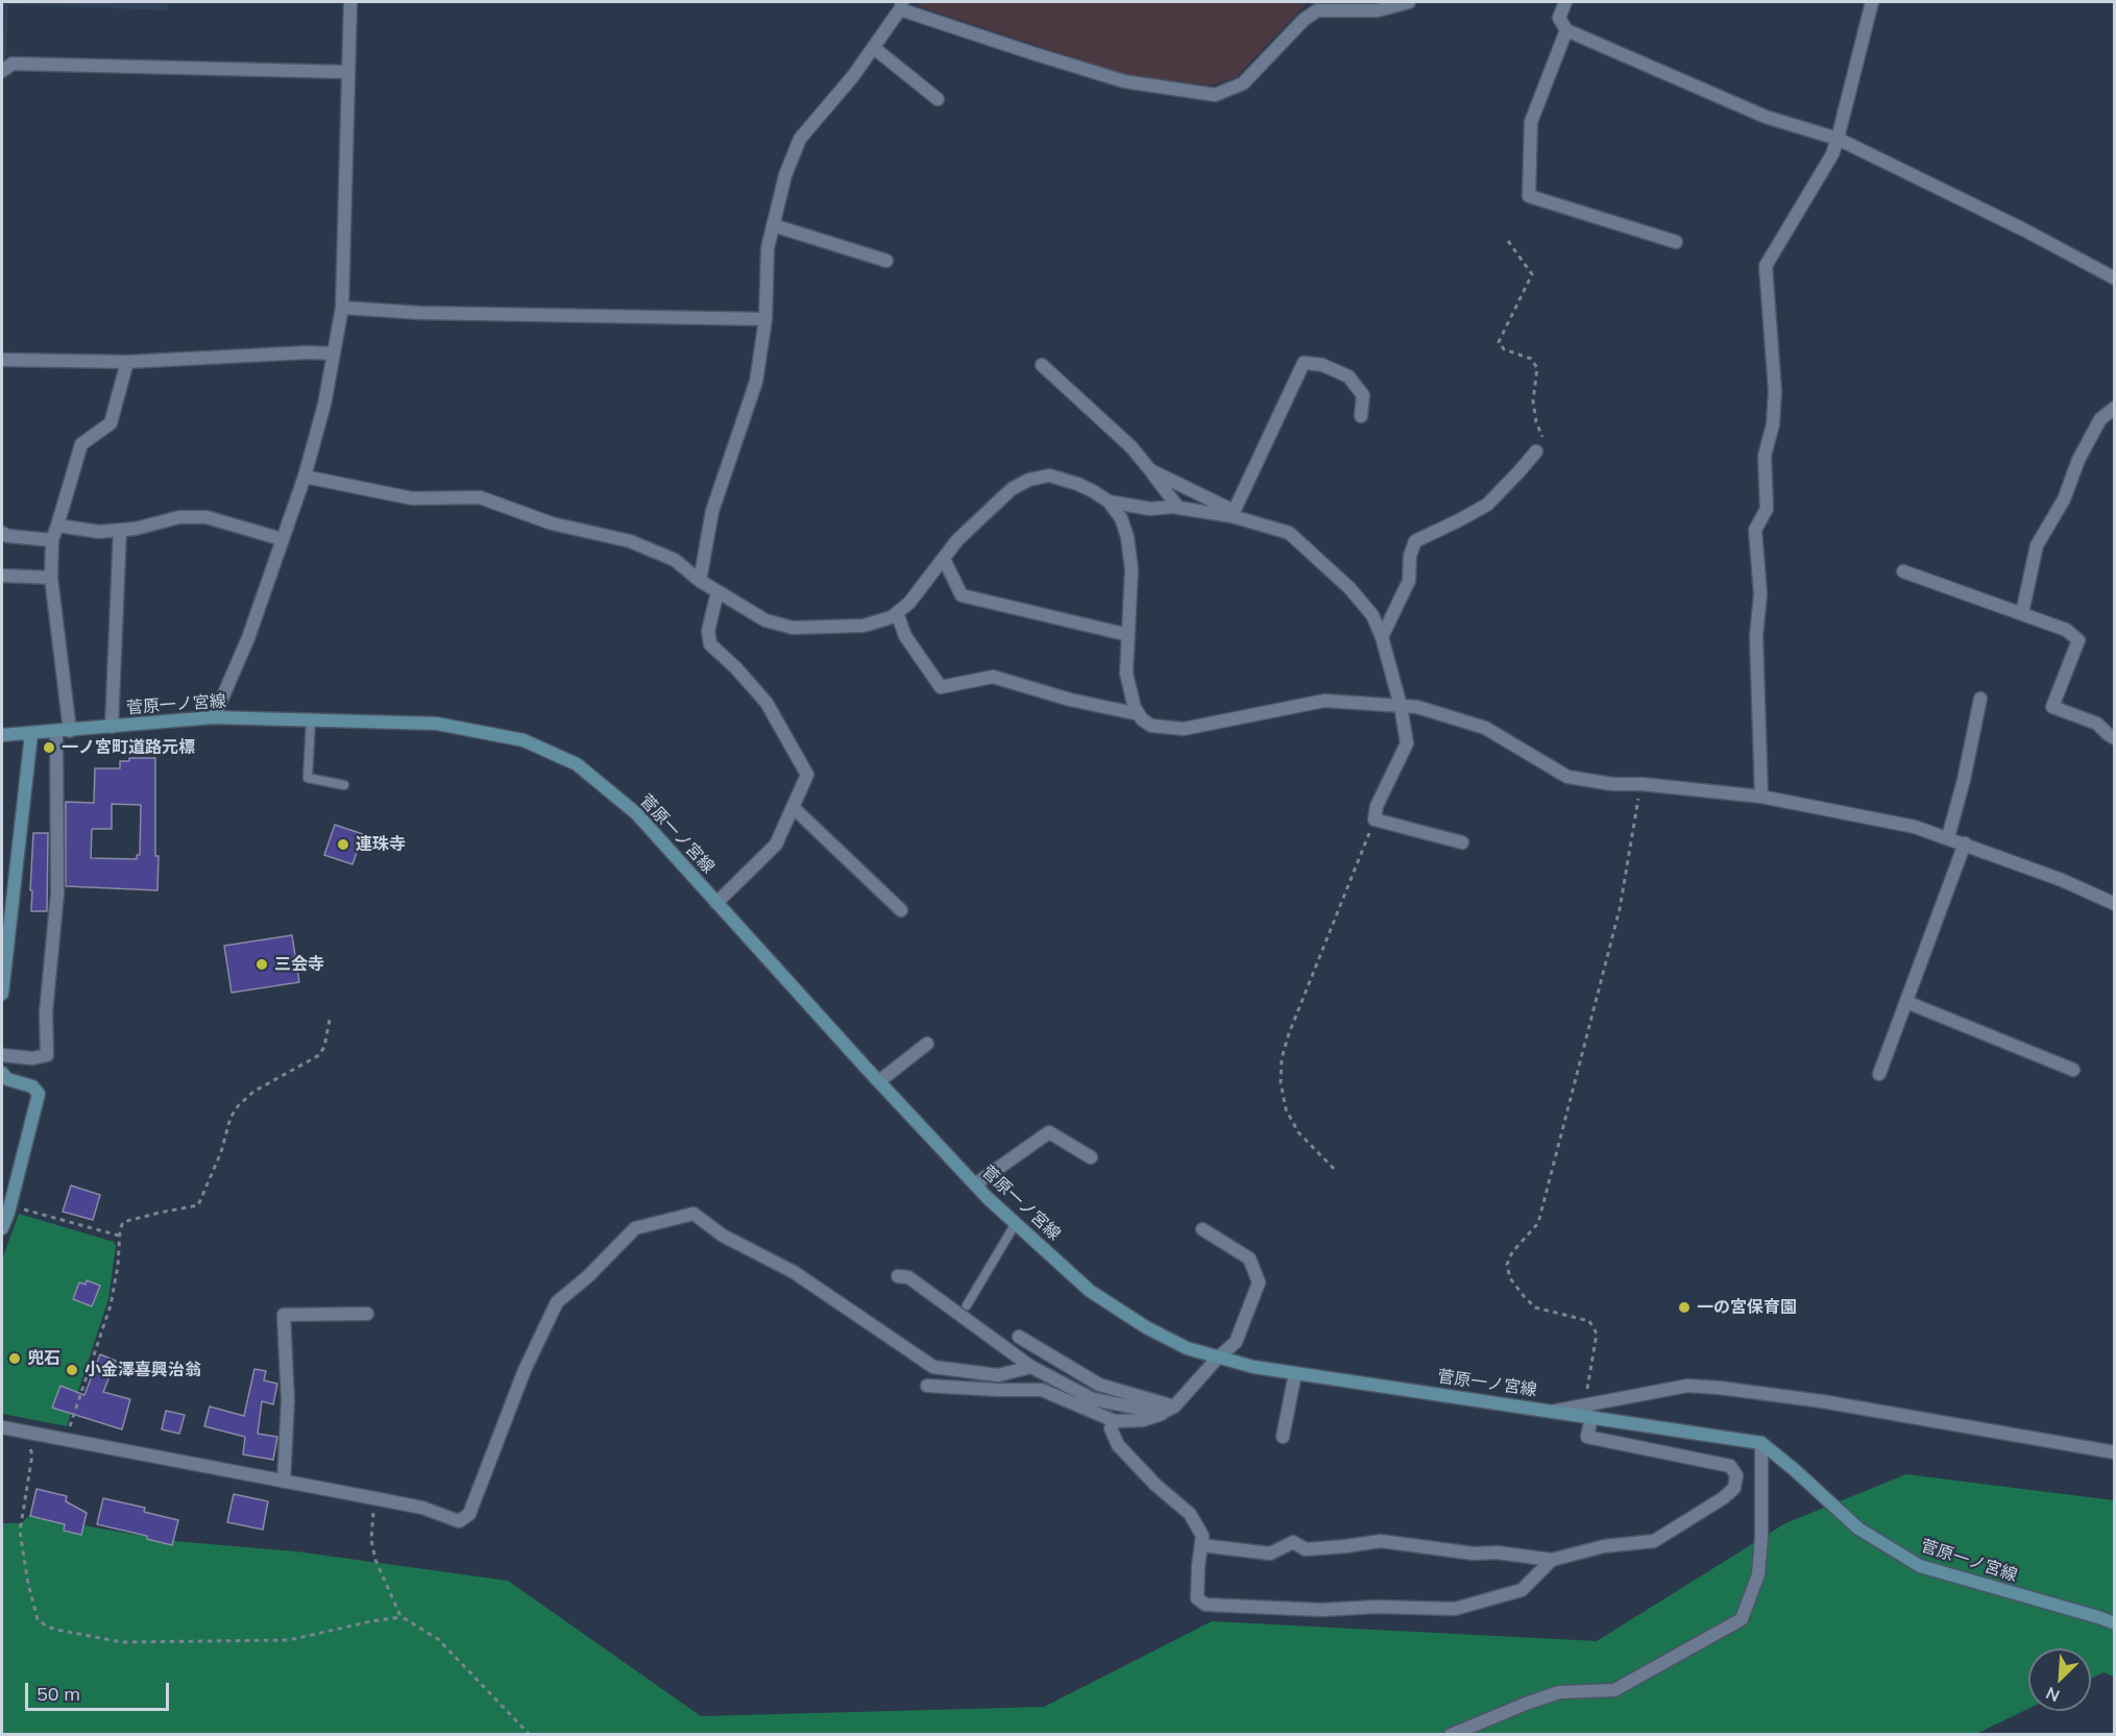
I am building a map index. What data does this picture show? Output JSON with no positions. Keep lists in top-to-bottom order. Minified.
{"streets":{"main road":["菅原一ノ宮線"]},"places":["一ノ宮町道路元標","連珠寺","三会寺","一の宮保育園","兜石","小金澤喜興治翁"],"scale_bar":"50 m","north":"bottom left"}
